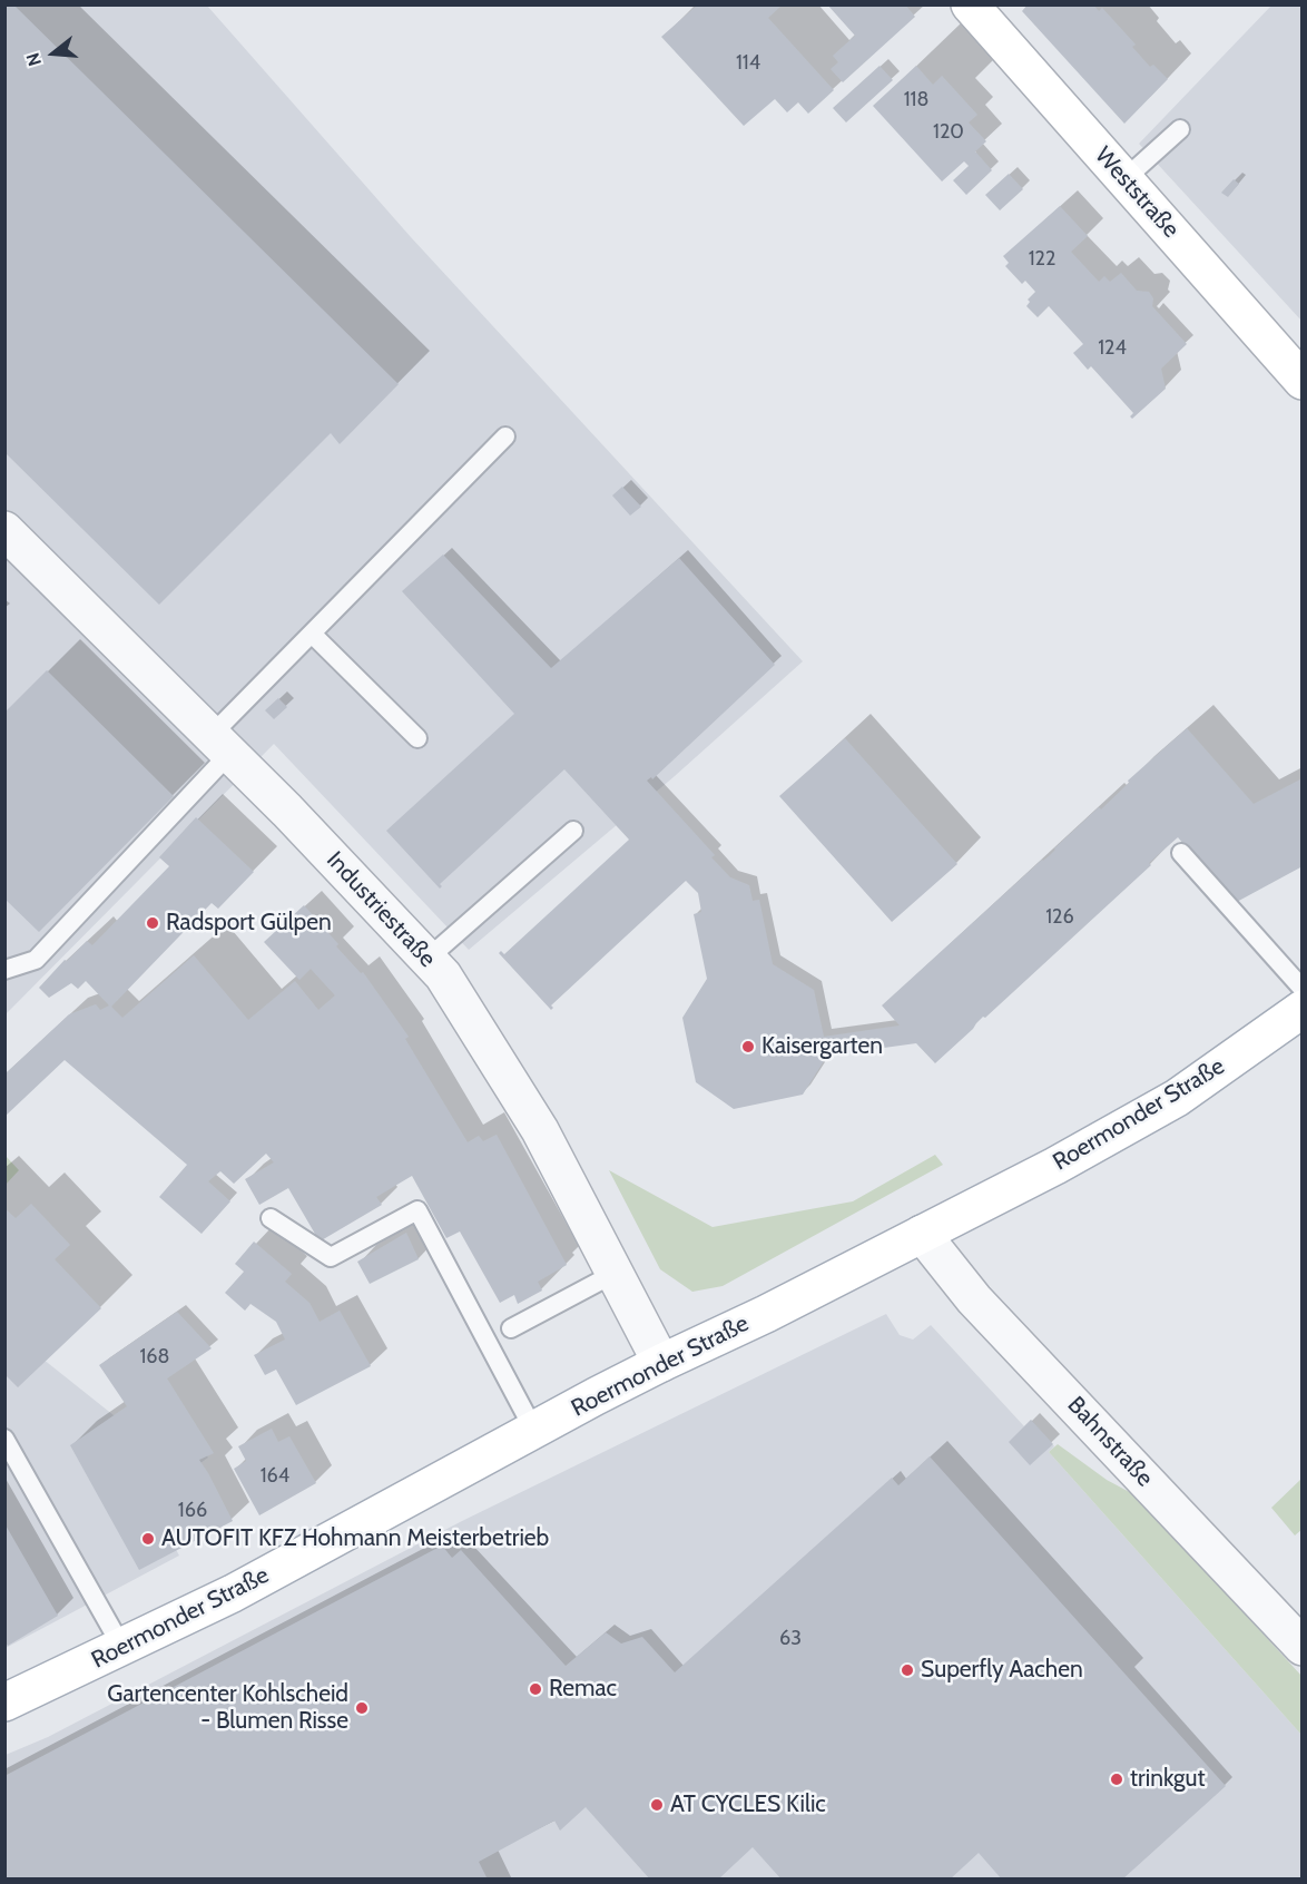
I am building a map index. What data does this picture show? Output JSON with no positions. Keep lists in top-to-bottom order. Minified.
{"streets":{"main road":["Weststraße","Roermonder Straße"],"street":["Industriestraße","Bahnstraße"]},"crossings":[["Industriestraße","Roermonder Straße"],["Roermonder Straße","Bahnstraße"]],"places":["Radsport Gülpen","Kaisergarten","AUTOFIT KFZ Hohmann Meisterbetrieb","Superfly Aachen","Remac","Gartencenter Kohlscheid - Blumen Risse","trinkgut","AT CYCLES Kilic"],"house_numbers":["114","118","120","122","124","126","168","164","166","63"],"north":"left"}
